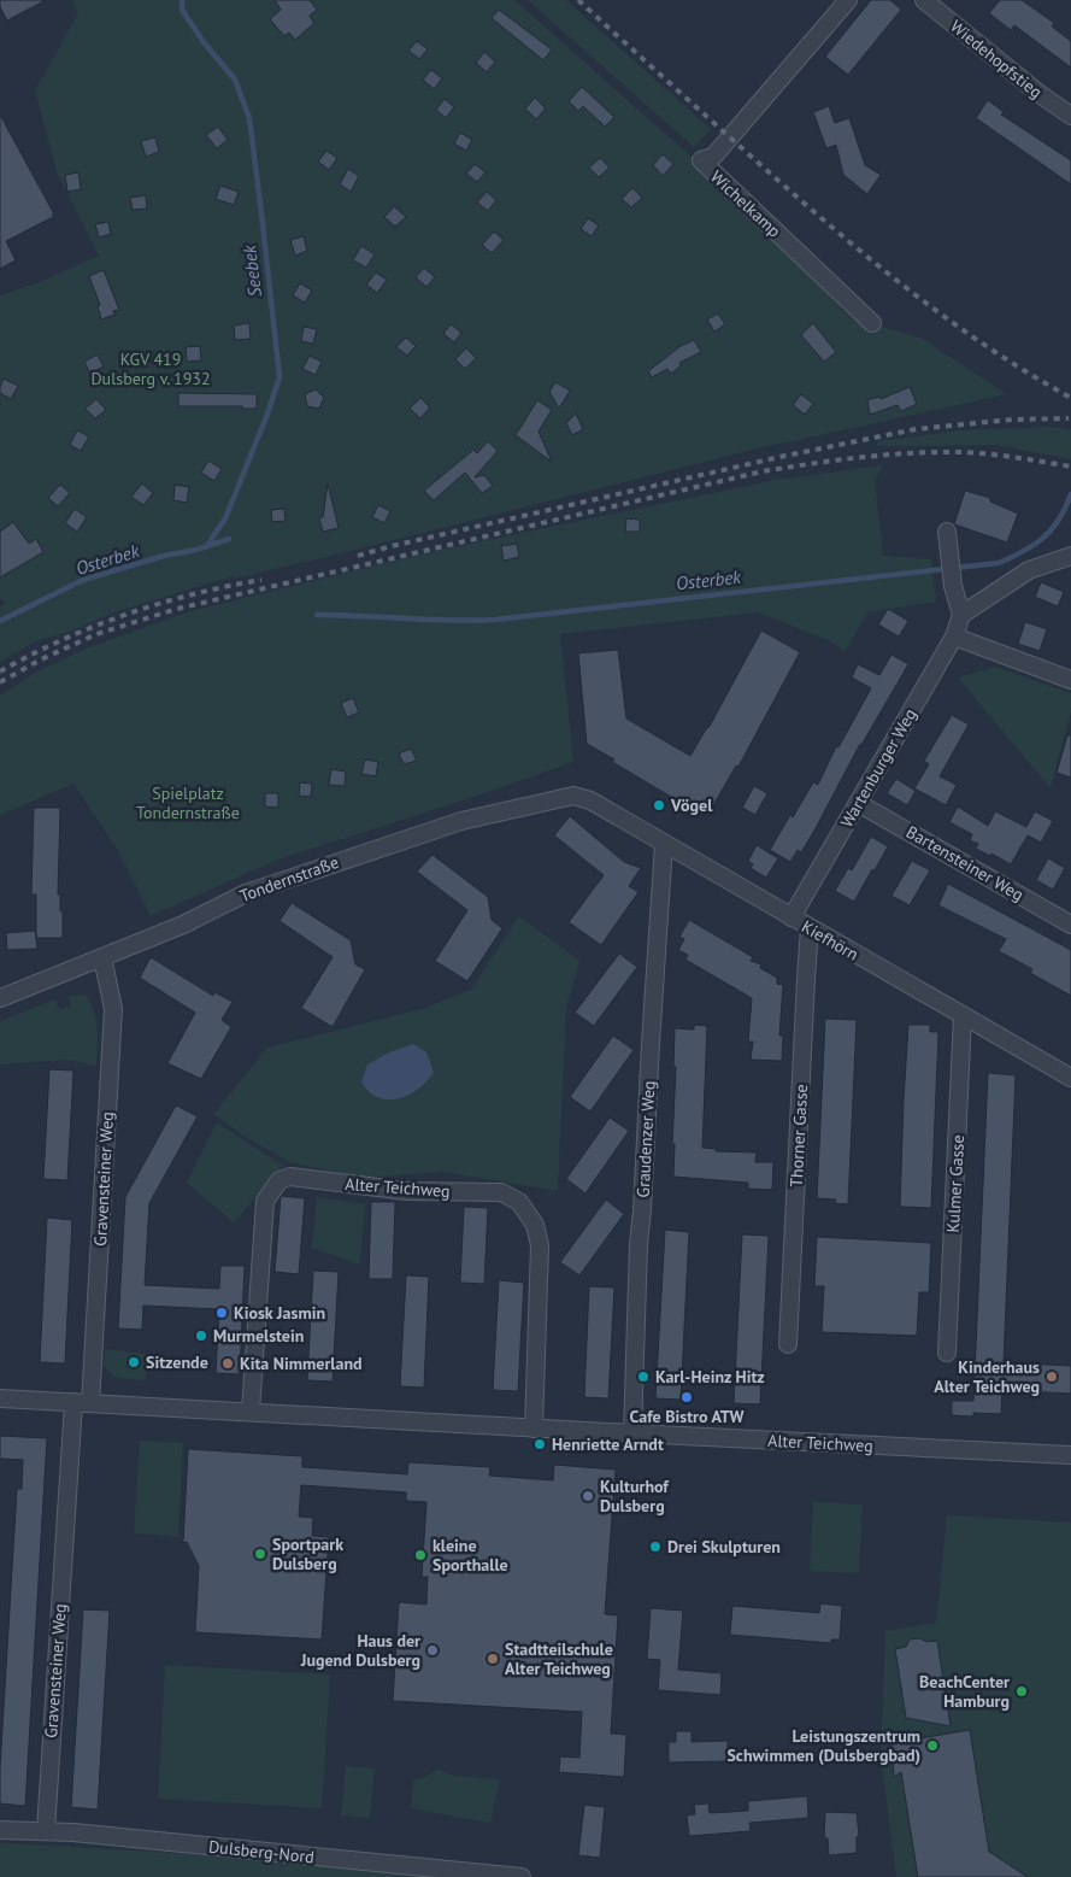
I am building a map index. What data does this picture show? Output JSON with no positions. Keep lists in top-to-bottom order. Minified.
{"streets":{"street":["Wiedehopfstieg","Wichelkamp","Wartenburger Weg","Bartensteiner Weg","Tondernstraße","Kiefhörn","Thorner Gasse","Graudenzer Weg","Gravensteiner Weg","Kulmer Gasse","Alter Teichweg","Dulsberg-Nord"]},"crossings":[["Wartenburger Weg","Bartensteiner Weg"],["Wartenburger Weg","Kiefhörn"],["Tondernstraße","Kiefhörn"],["Tondernstraße","Gravensteiner Weg"],["Kiefhörn","Thorner Gasse"],["Kiefhörn","Graudenzer Weg"],["Kiefhörn","Kulmer Gasse"],["Graudenzer Weg","Alter Teichweg"],["Gravensteiner Weg","Alter Teichweg"],["Gravensteiner Weg","Dulsberg-Nord"]],"water":["Seebek","Osterbek"],"parks":["KGV 419 Dulsberg v. 1932","Spielplatz Tondernstraße"],"places":["Vögel","Kiosk Jasmin","Murmelstein","Sitzende","Kita Nimmerland","Karl-Heinz Hitz","Kinderhaus Alter Teichweg","Cafe Bistro ATW","Henriette Arndt","Kulturhof Dulsberg","Drei Skulpturen","Sportpark Dulsberg","kleine Sporthalle","Haus der Jugend Dulsberg","Stadtteilschule Alter Teichweg","BeachCenter Hamburg","Leistungszentrum Schwimmen (Dulsbergbad)"]}
